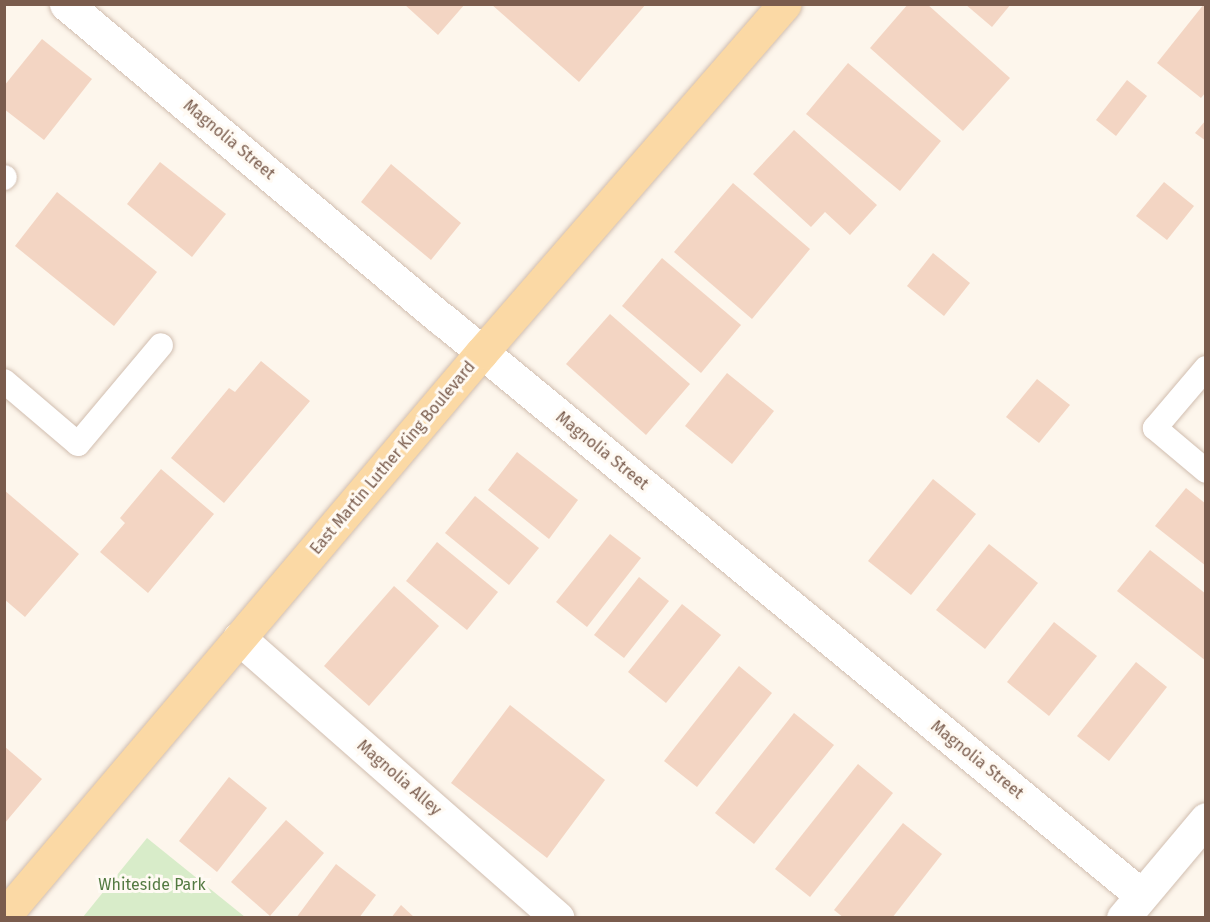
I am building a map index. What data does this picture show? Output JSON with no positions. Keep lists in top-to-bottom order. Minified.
{"streets":{"main road":["East Martin Luther King Boulevard"],"street":["Magnolia Street","Magnolia Alley"]},"crossings":[["Magnolia Street","East Martin Luther King Boulevard"],["East Martin Luther King Boulevard","Magnolia Alley"]],"parks":["Whiteside Park"]}
